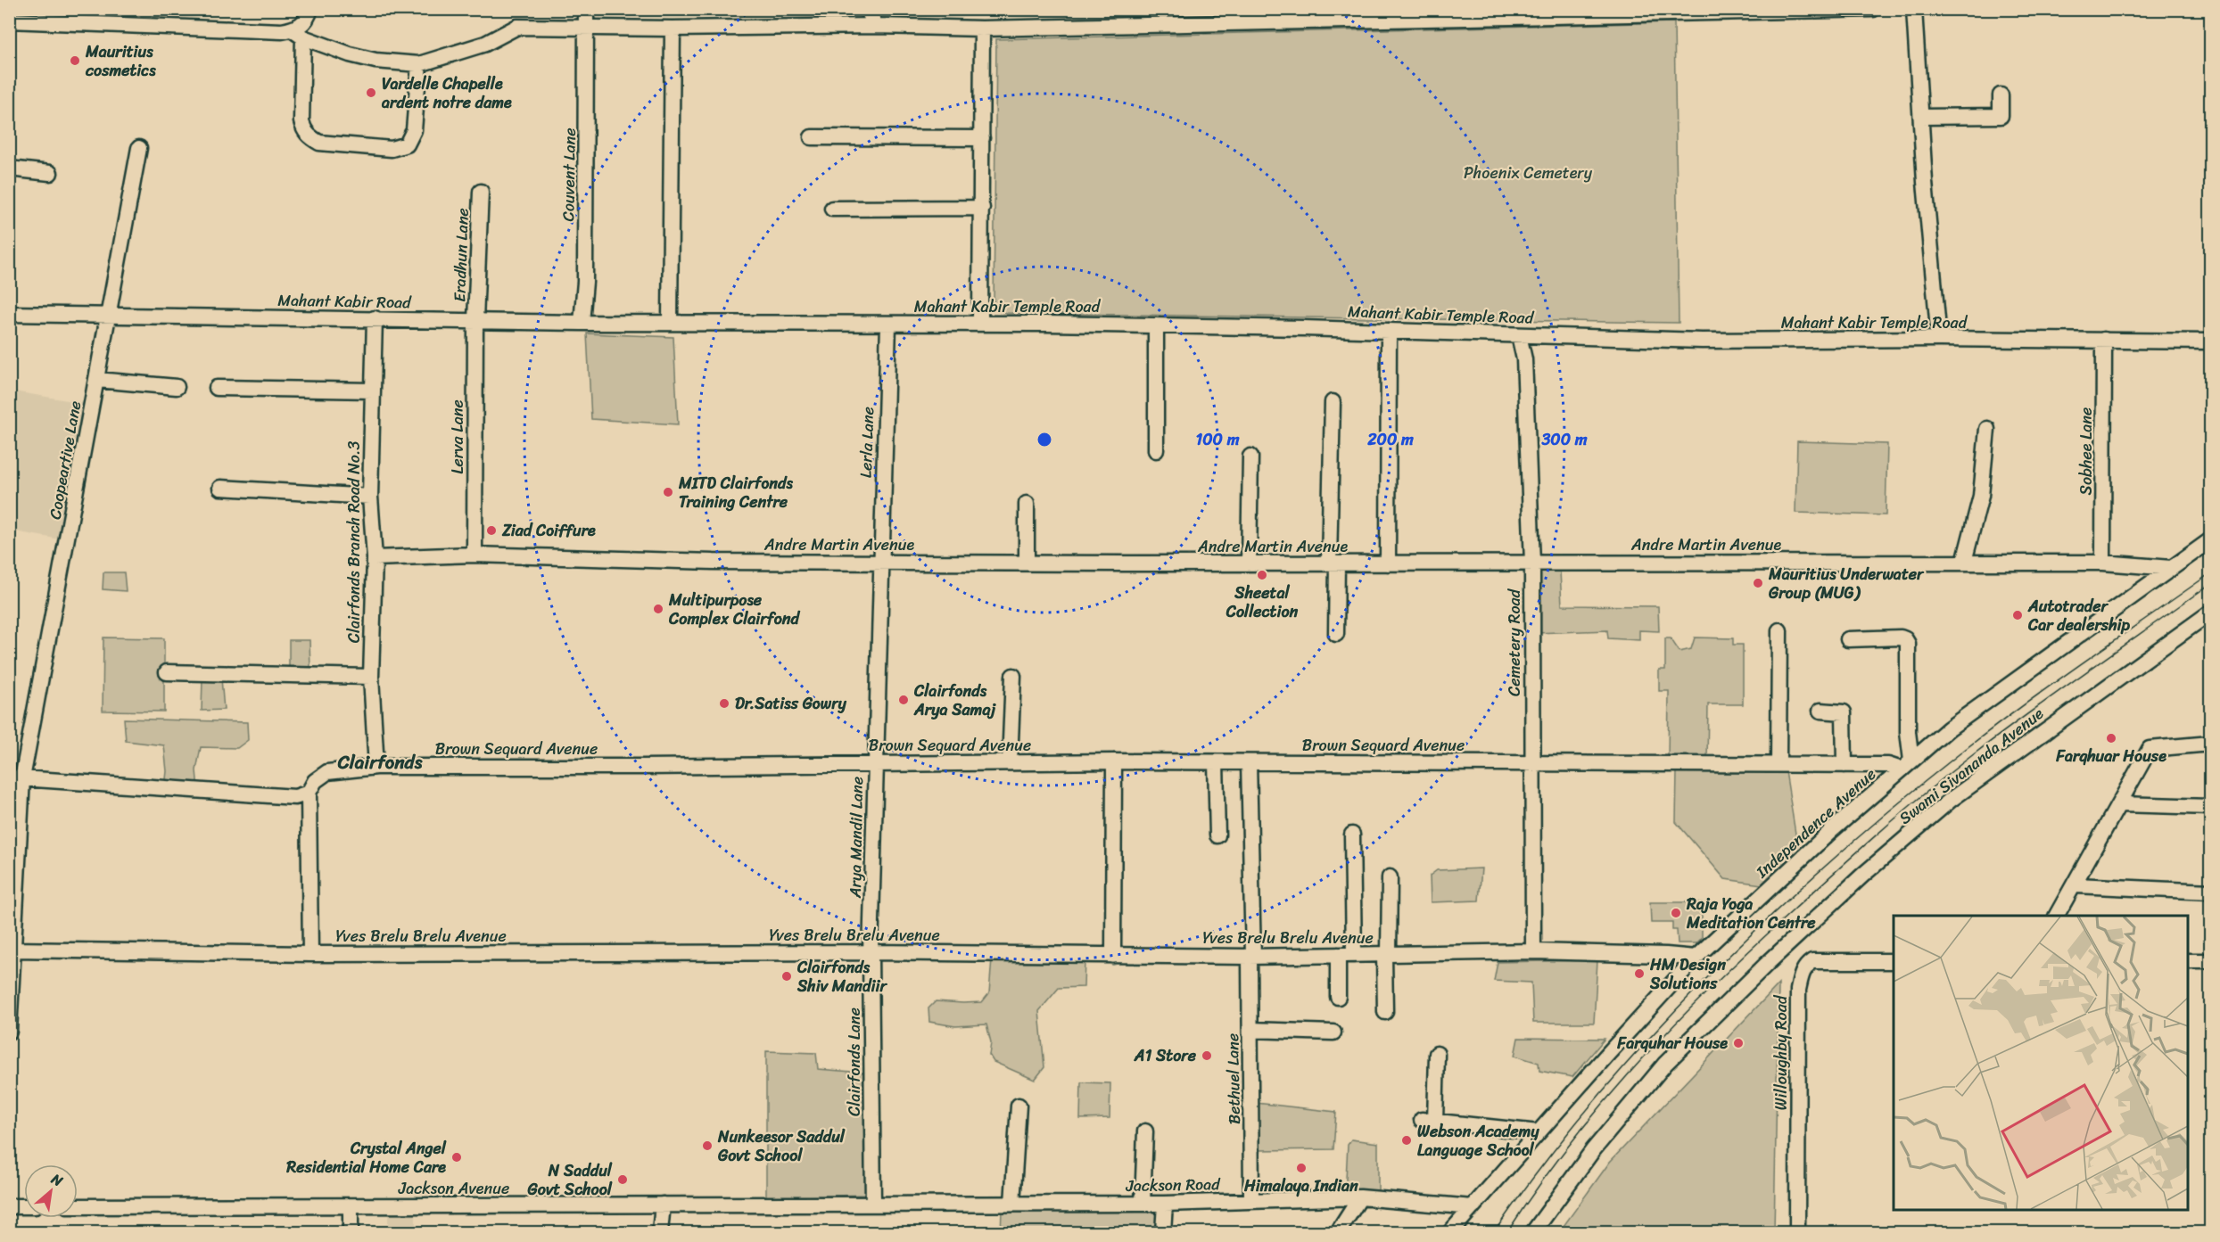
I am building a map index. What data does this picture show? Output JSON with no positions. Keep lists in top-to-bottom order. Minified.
{"streets":{"street":["Couvent Lane","Eradhun Lane","Mahant Kabir Road","Mahant Kabir Temple Road","Lerva Lane","Lerla Lane","Sobhee Lane","Coopeartive Lane","Clairfonds Branch Road No.3","Andre Martin Avenue","Cemetery Road","Brown Sequard Avenue","Swami Sivananda Avenue","Independence Avenue","Arya Mandil Lane","Yves Brelu Brelu Avenue","Willoughby Road","Clairfonds Lane","Bethuel Lane","Jackson Road","Jackson Avenue"]},"crossings":[["Couvent Lane","Mahant Kabir Road"],["Eradhun Lane","Mahant Kabir Road"],["Eradhun Lane","Lerva Lane"],["Mahant Kabir Road","Mahant Kabir Temple Road"],["Mahant Kabir Road","Lerva Lane"],["Mahant Kabir Road","Coopeartive Lane"],["Mahant Kabir Road","Clairfonds Branch Road No.3"],["Mahant Kabir Temple Road","Lerla Lane"],["Mahant Kabir Temple Road","Sobhee Lane"],["Mahant Kabir Temple Road","Cemetery Road"],["Lerva Lane","Andre Martin Avenue"],["Lerla Lane","Andre Martin Avenue"],["Lerla Lane","Arya Mandil Lane"],["Sobhee Lane","Andre Martin Avenue"],["Coopeartive Lane","Yves Brelu Brelu Avenue"],["Clairfonds Branch Road No.3","Andre Martin Avenue"],["Clairfonds Branch Road No.3","Brown Sequard Avenue"],["Andre Martin Avenue","Cemetery Road"],["Andre Martin Avenue","Independence Avenue"],["Andre Martin Avenue","Arya Mandil Lane"],["Cemetery Road","Brown Sequard Avenue"],["Cemetery Road","Yves Brelu Brelu Avenue"],["Brown Sequard Avenue","Independence Avenue"],["Brown Sequard Avenue","Arya Mandil Lane"],["Brown Sequard Avenue","Bethuel Lane"],["Independence Avenue","Yves Brelu Brelu Avenue"],["Independence Avenue","Jackson Road"],["Arya Mandil Lane","Yves Brelu Brelu Avenue"],["Arya Mandil Lane","Clairfonds Lane"],["Yves Brelu Brelu Avenue","Clairfonds Lane"],["Yves Brelu Brelu Avenue","Bethuel Lane"],["Clairfonds Lane","Jackson Road"],["Clairfonds Lane","Jackson Avenue"],["Bethuel Lane","Jackson Road"],["Jackson Road","Jackson Avenue"]],"districts":["Clairfonds"],"parks":["Phoenix Cemetery"],"places":["Mauritius cosmetics","Vardelle Chapelle ardent notre dame","MITD Clairfonds Training Centre","Ziad Coiffure","Sheetal Collection","Mauritius Underwater Group (MUG)","Multipurpose Complex Clairfond","Autotrader Car dealership","Clairfonds Arya Samaj","Dr.Satiss Gowry","Farqhuar House","Raja Yoga Meditation Centre","HM Design Solutions","Clairfonds Shiv Mandiir","Farquhar House","A1 Store","Webson Academy Language School","Nunkeesor Saddul Govt School","Crystal Angel Residential Home Care","Himalaya Indian","N Saddul Govt School"],"north":"top right","rings":["100 m","200 m","300 m"]}
